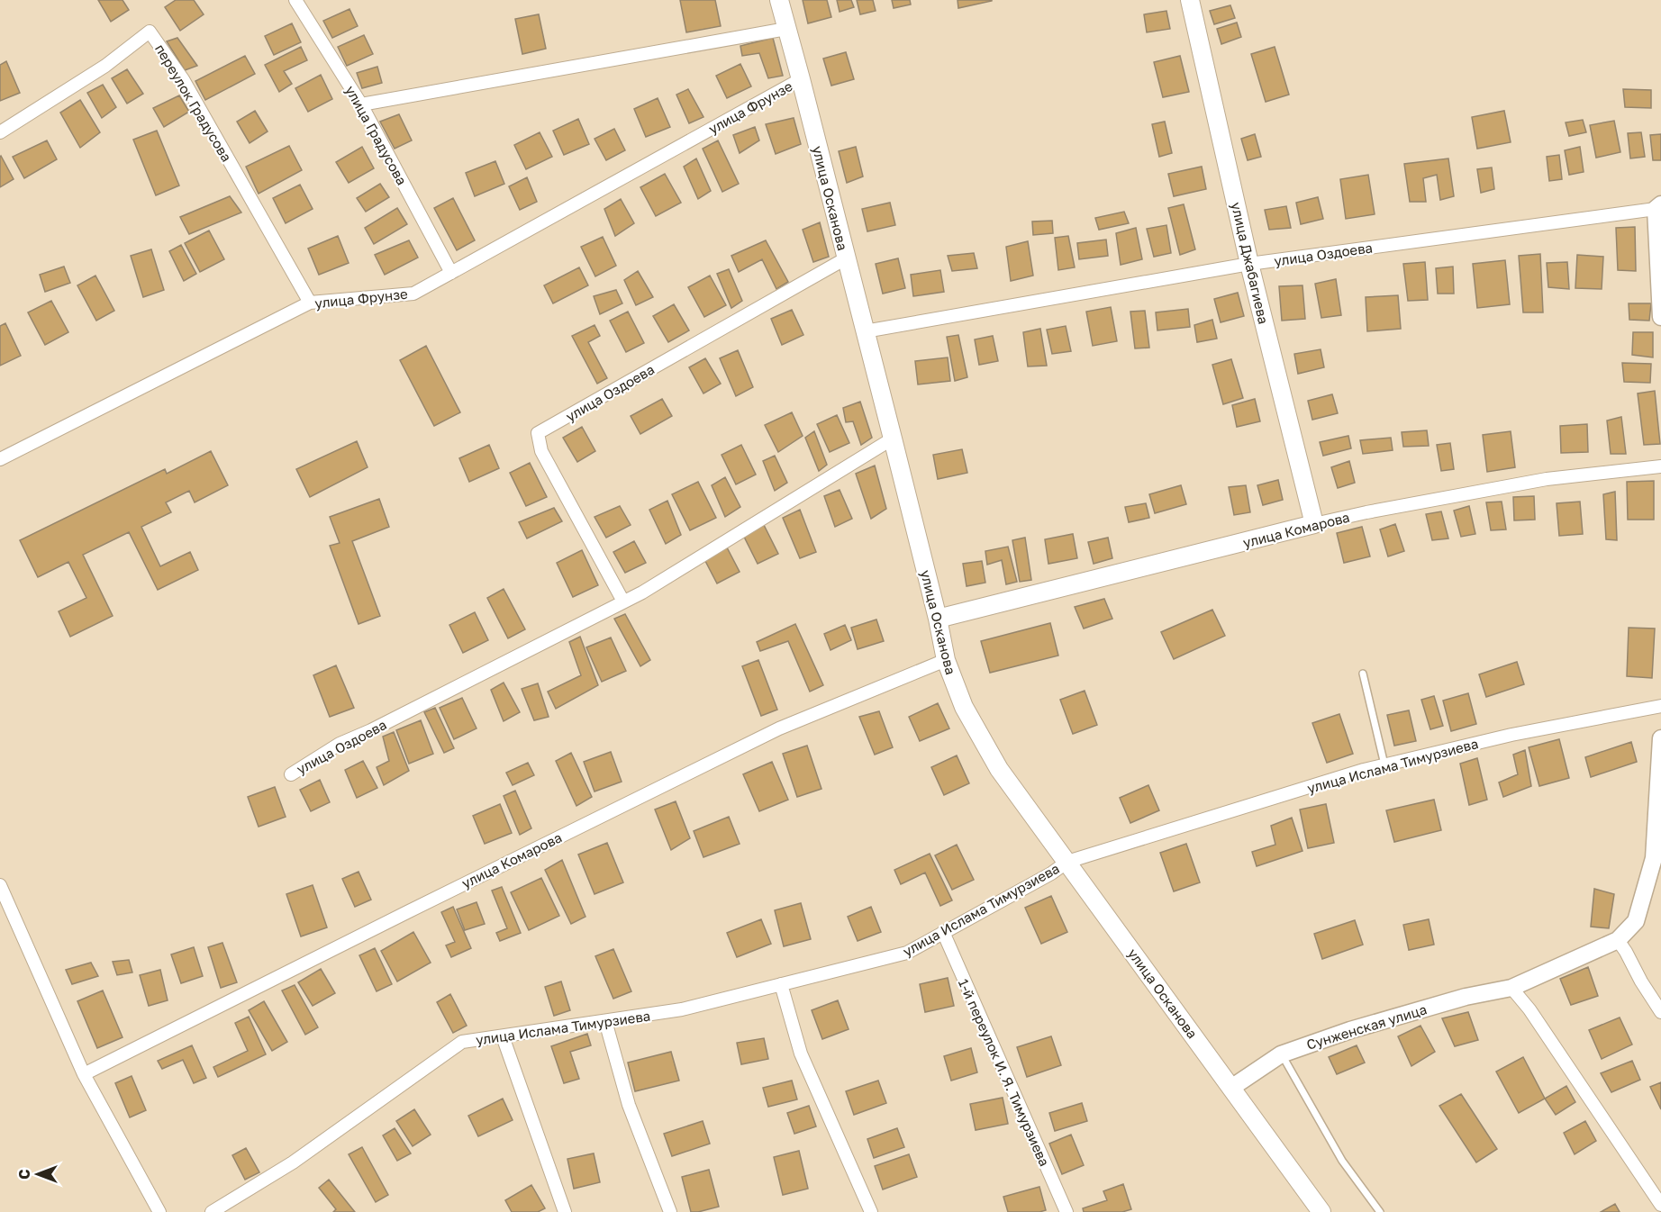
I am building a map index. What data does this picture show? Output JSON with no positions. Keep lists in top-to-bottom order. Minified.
{"streets":{"main road":["улица Осканова","улица Джабагиева","улица Комарова"],"street":["переулок Градусова","улица Фрунзе","улица Градусова","улица Оздоева","улица Ислама Тимурзиева","Сунженская улица","1-й переулок И. Я. Тимурзиева"]},"crossings":[["переулок Градусова","улица Фрунзе"],["улица Фрунзе","улица Градусова"],["улица Фрунзе","улица Осканова"],["улица Осканова","улица Оздоева"],["улица Осканова","улица Комарова"],["улица Осканова","улица Ислама Тимурзиева"],["улица Осканова","Сунженская улица"],["улица Оздоева","улица Джабагиева"],["улица Джабагиева","улица Комарова"],["улица Ислама Тимурзиева","1-й переулок И. Я. Тимурзиева"]],"north":"left"}
